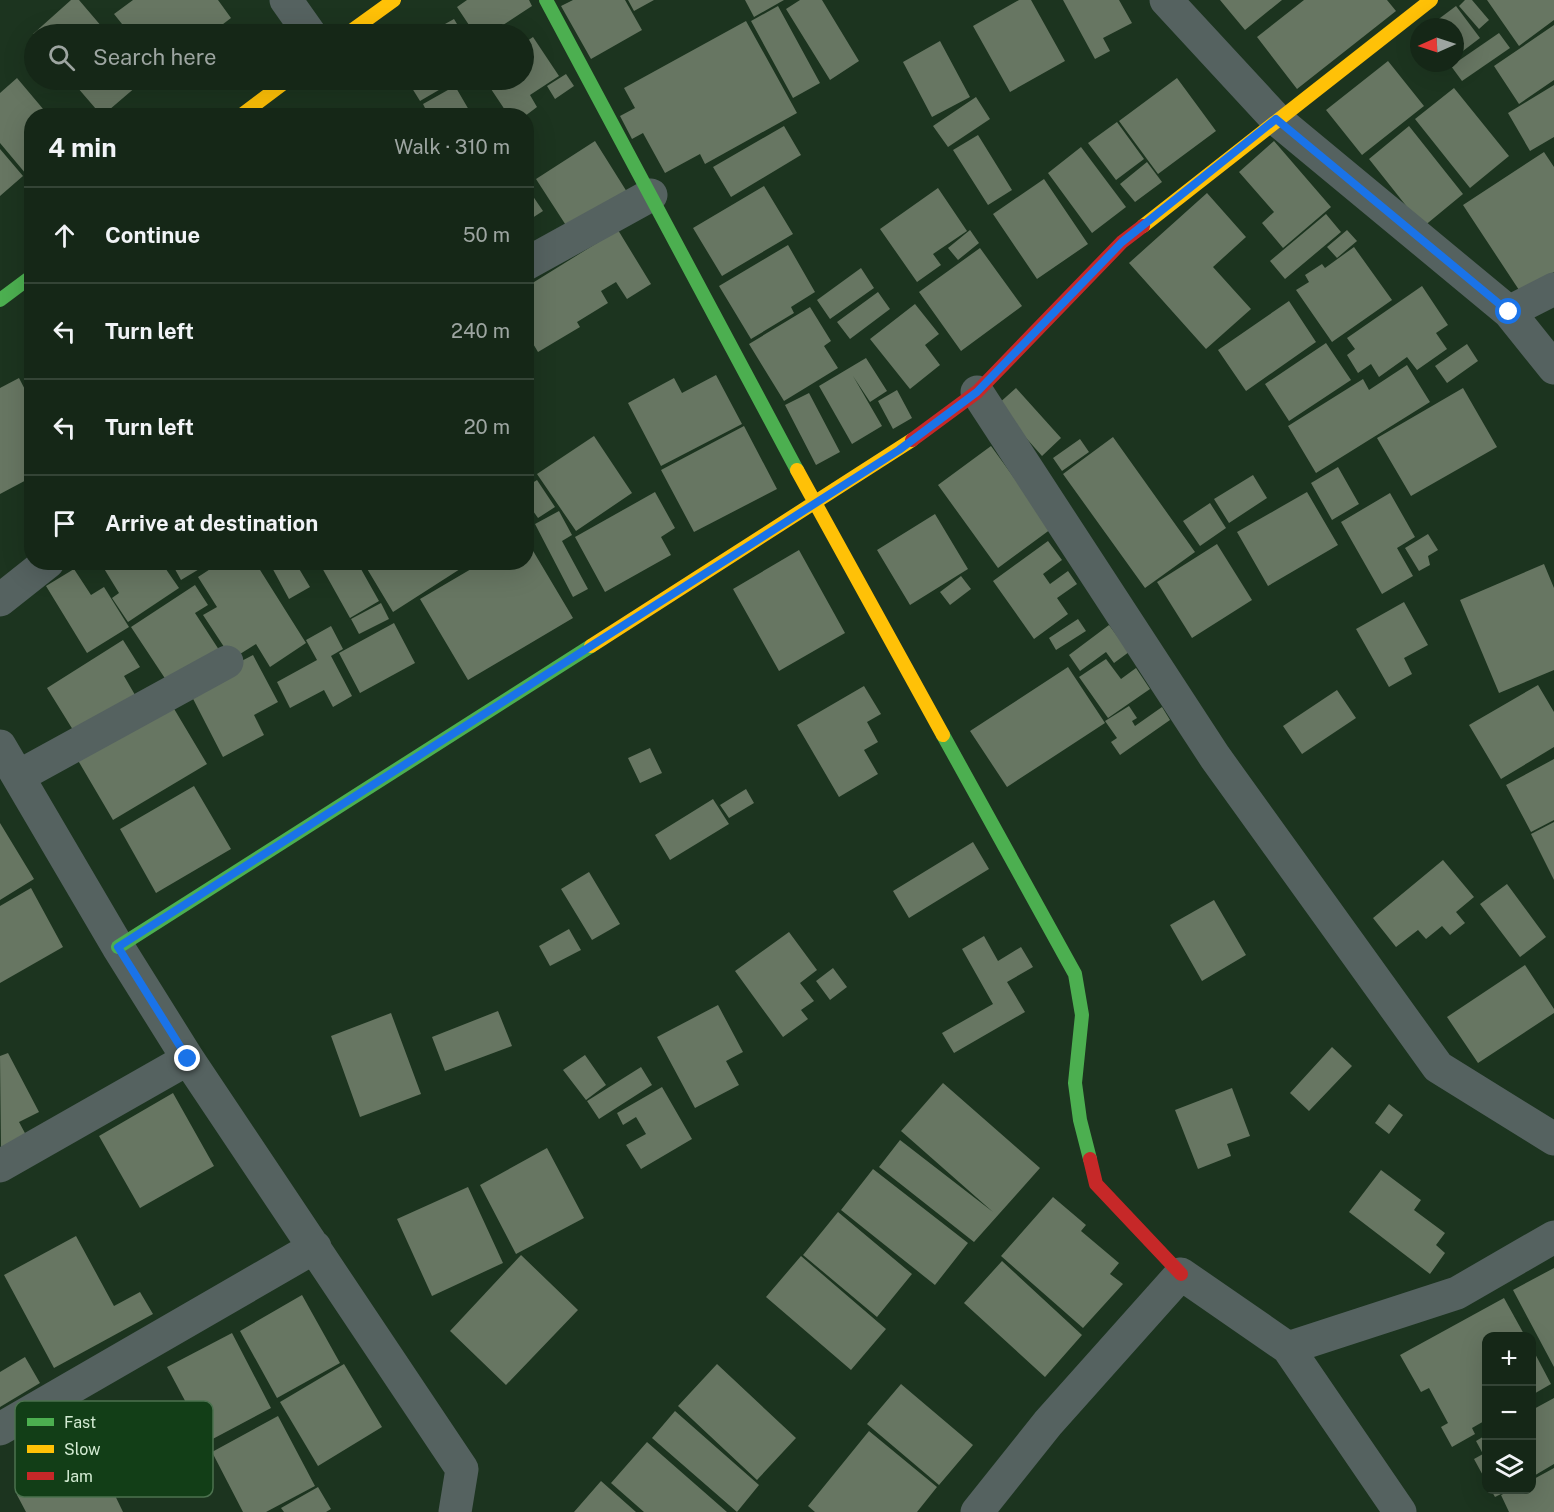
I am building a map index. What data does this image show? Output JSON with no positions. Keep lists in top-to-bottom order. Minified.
{"legend":["Fast","Slow","Jam"],"north":"left","page":{"search":"Search here","heading":["4 min","Walk · 310 m"],"list":[["Continue","50 m"],["Turn left","240 m"],["Turn left","20 m"],"Arrive at destination"],"map_buttons":["+","−"]}}
